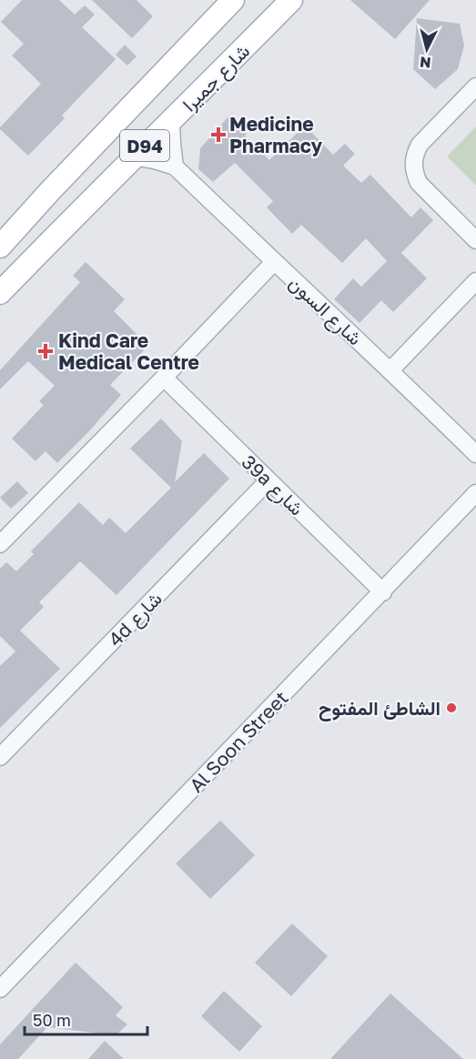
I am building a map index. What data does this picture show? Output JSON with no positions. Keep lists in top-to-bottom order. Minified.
{"streets":{"main road":["شارع جميرا","D94"],"street":["شارع السون","39a شارع","4d شارع","Al Soon Street"]},"crossings":[["شارع جميرا","شارع السون"],["39a شارع","4d شارع"],["39a شارع","Al Soon Street"]],"places":{"health":["Medicine Pharmacy","Kind Care Medical Centre"],"other":["الشاطئ المفتوح"]},"scale_bar":"50 m","north":"bottom"}
